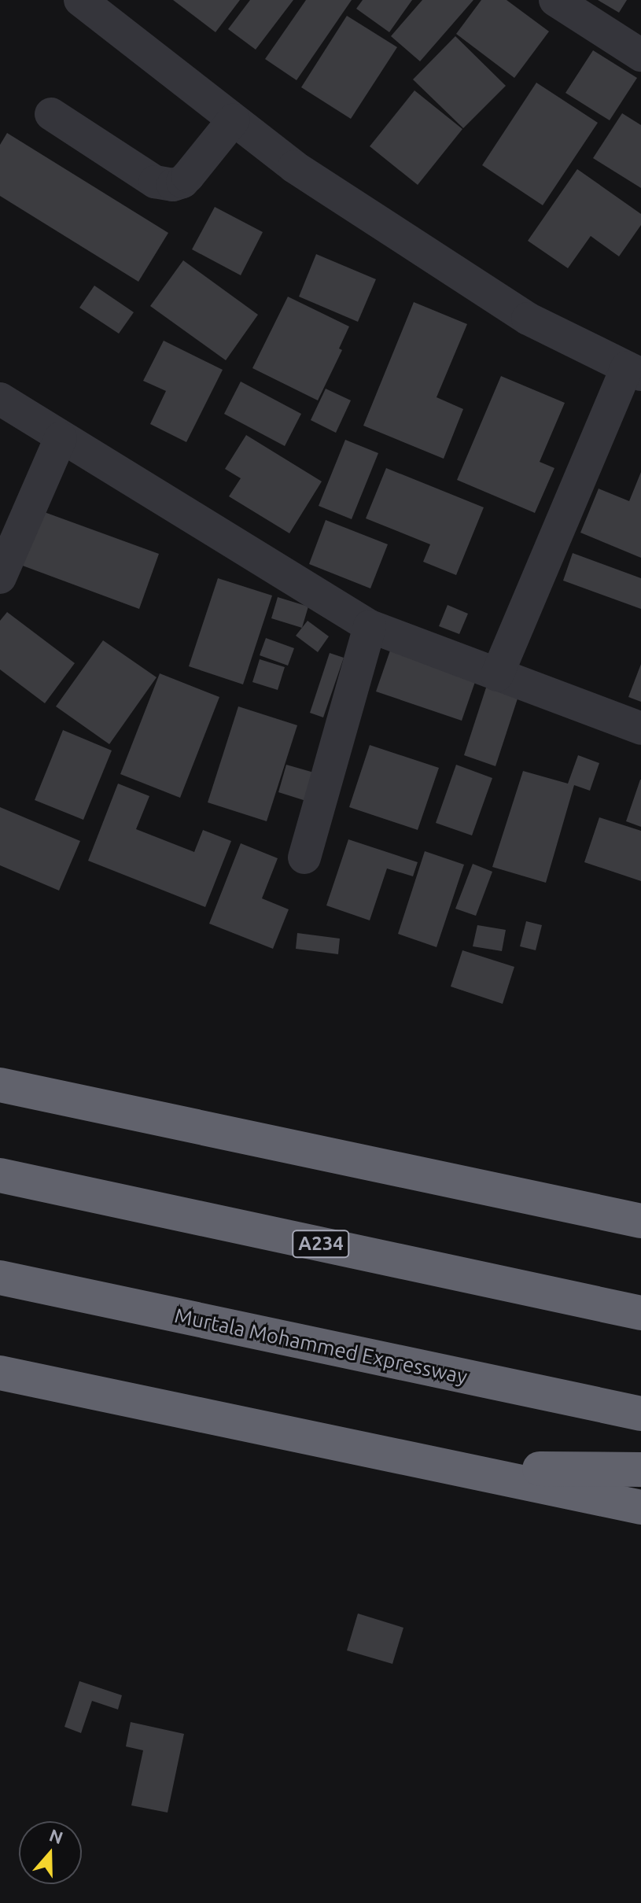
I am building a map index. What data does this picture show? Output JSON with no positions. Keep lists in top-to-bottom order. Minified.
{"streets":{"highway":["A234","Murtala Mohammed Expressway"]},"north":"top"}
